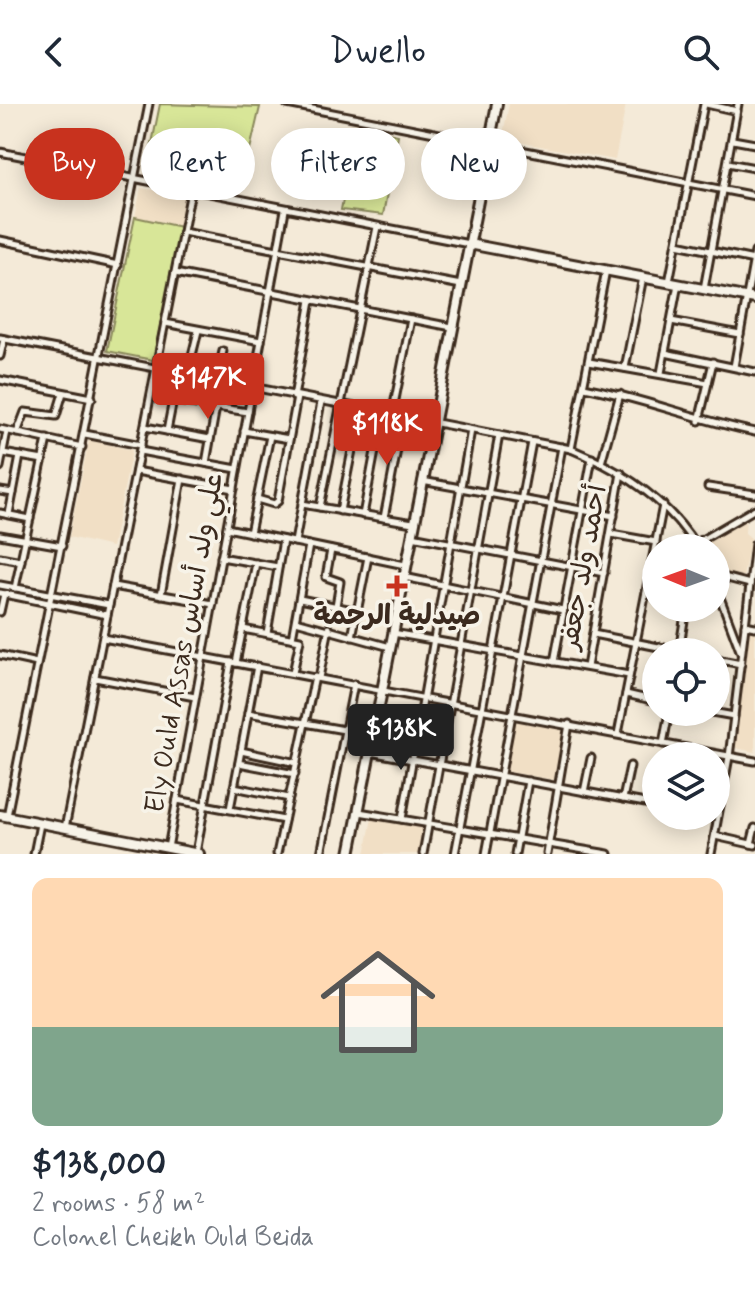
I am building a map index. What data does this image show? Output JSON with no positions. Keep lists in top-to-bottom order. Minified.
{"streets":{"street":["أحمد ولد جعفر","Ely Ould Assas علي ولد أساس"]},"places":{"health":["صيدلية الرحمة"]},"north":"left","page":{"header":"Dwello","chip":["Buy","Rent","Filters","New"],"price":["$147K","$118K","$138K"],"list":[{"name":"$138,000","note":"2 rooms · 58 m² · Colonel Cheikh Ould Beida"}]}}
